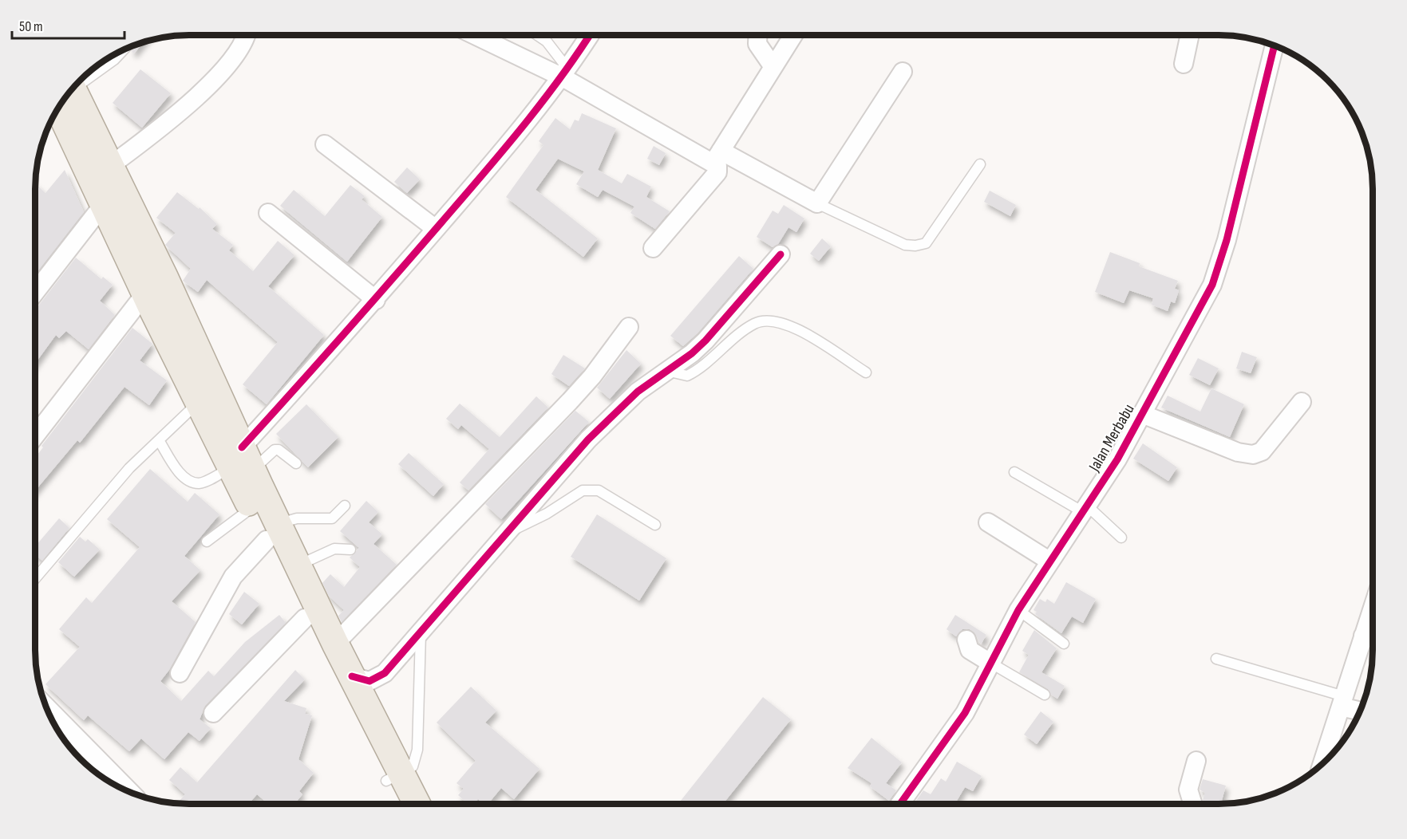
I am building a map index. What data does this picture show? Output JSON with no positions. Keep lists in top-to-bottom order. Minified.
{"streets":{"street":["Jalan Merbabu"]},"scale_bar":"50 m"}
